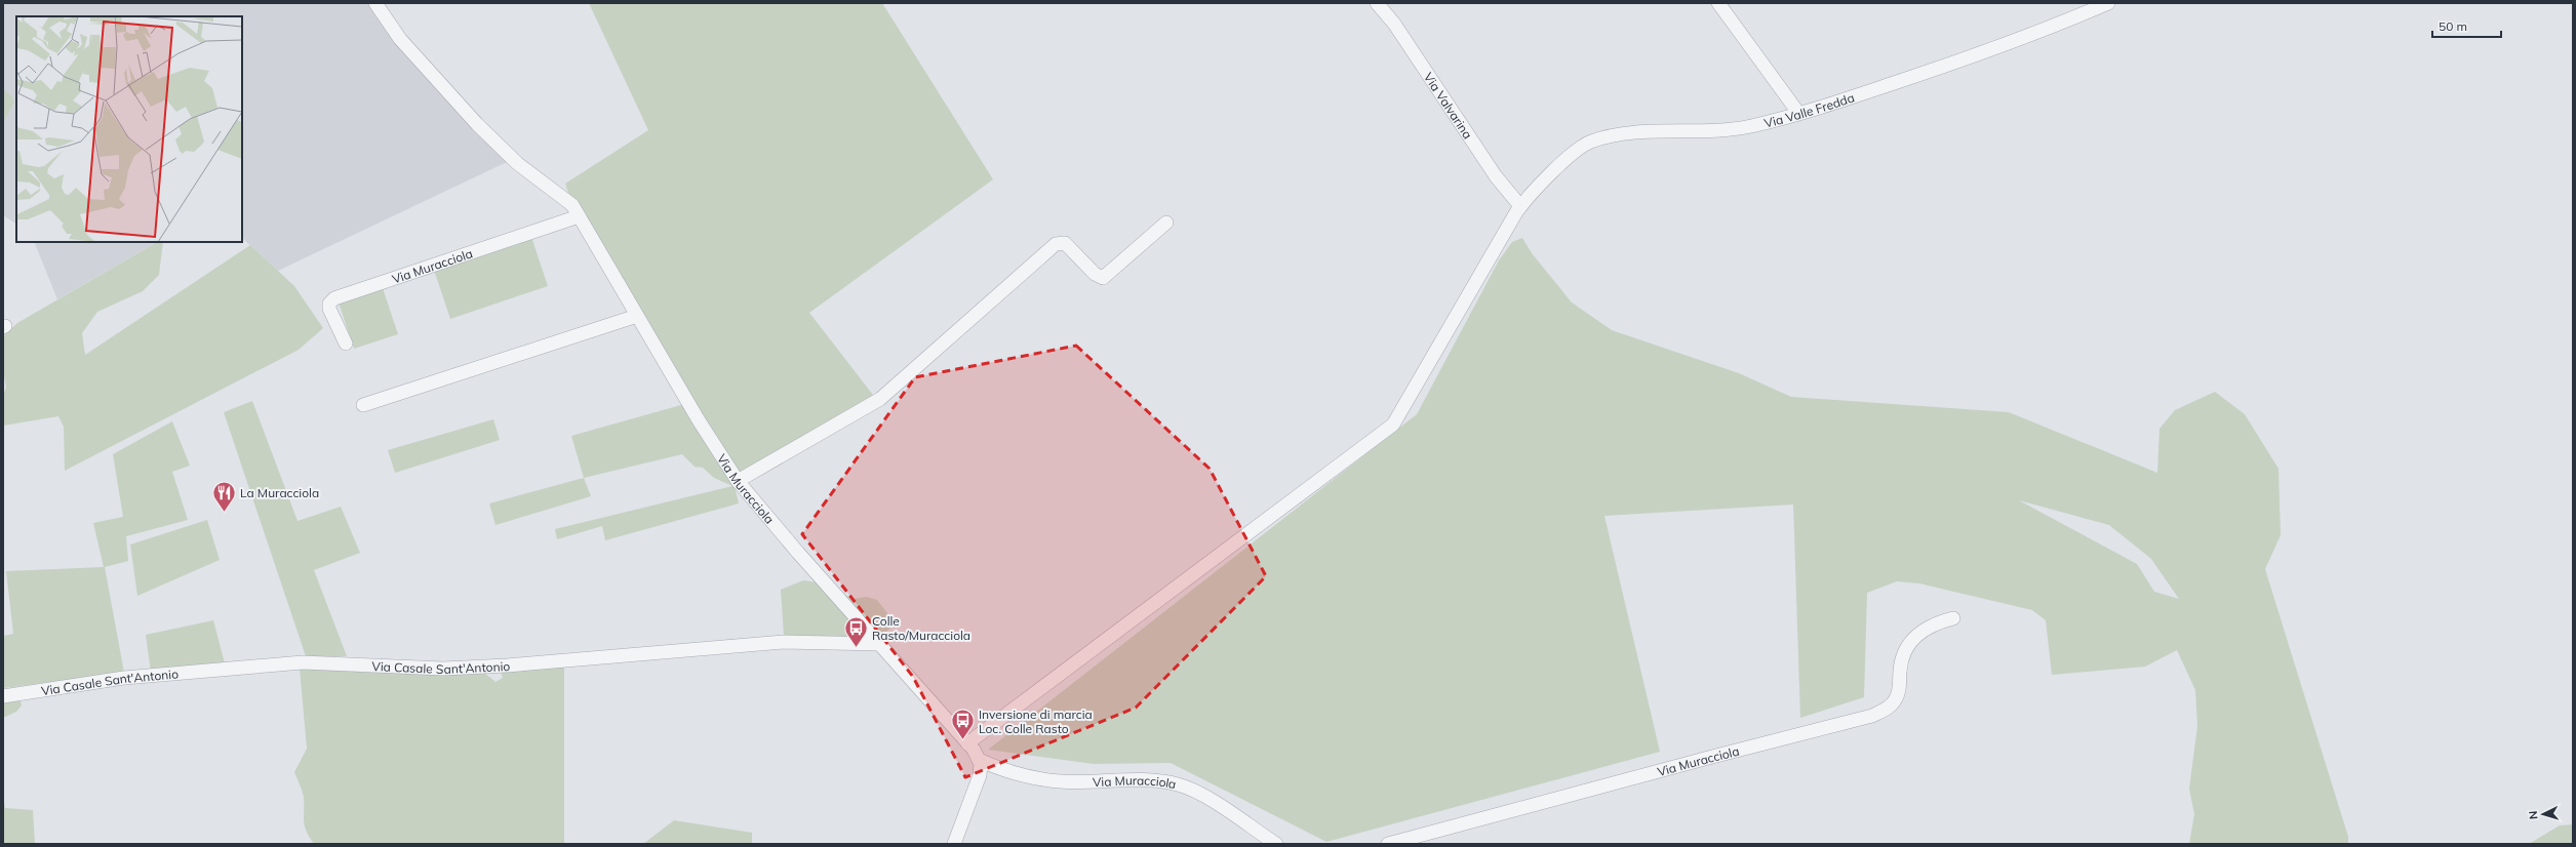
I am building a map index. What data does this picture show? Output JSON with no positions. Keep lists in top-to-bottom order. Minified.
{"streets":{"street":["Via Valvarina","Via Valle Fredda","Via Muracciola","Via Casale Sant'Antonio"]},"crossings":[["Via Valvarina","Via Valle Fredda"],["Via Valle Fredda","Via Muracciola"],["Via Muracciola","Via Casale Sant'Antonio"]],"places":{"restaurant":["La Muracciola"],"bus stop":["Colle Rasto/Muracciola","Inversione di marcia Loc. Colle Rasto"]},"scale_bar":"50 m","north":"left"}
